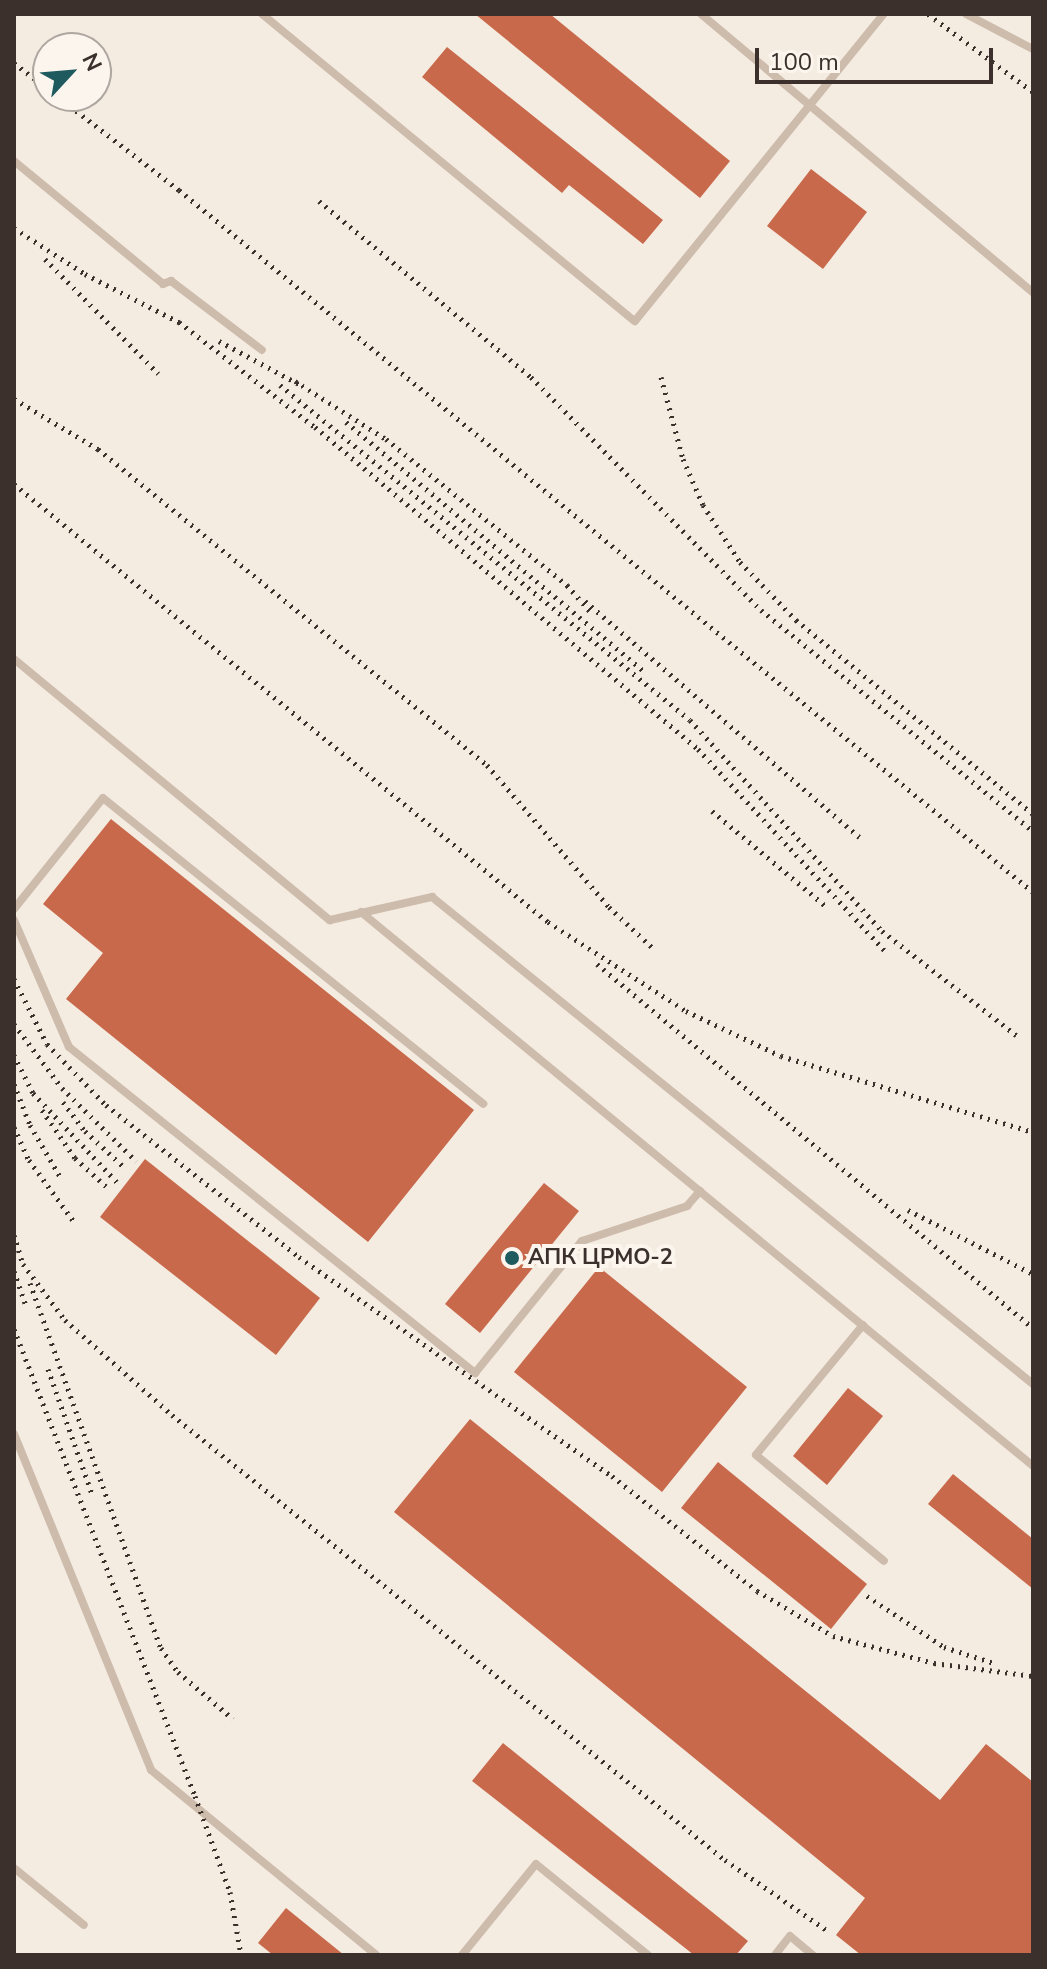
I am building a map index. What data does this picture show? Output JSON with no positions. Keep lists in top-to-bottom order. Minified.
{"places":["АПК ЦРМО-2"],"scale_bar":"100 m","north":"top right"}
